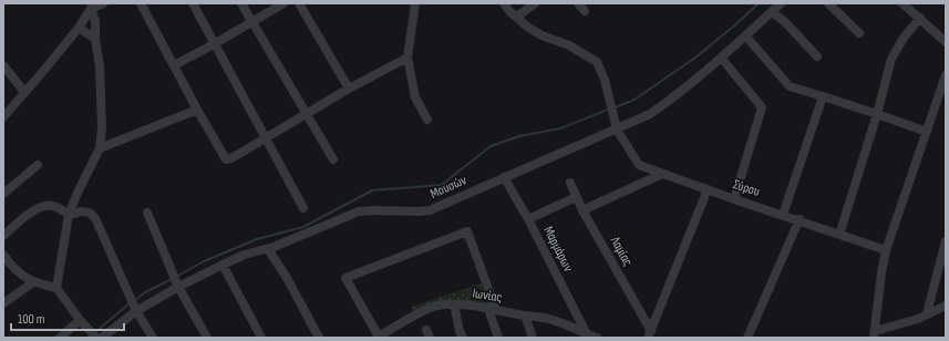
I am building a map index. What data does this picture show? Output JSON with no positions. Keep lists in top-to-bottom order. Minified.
{"streets":{"street":["Μουσών","Σύρου","Μαρμάρων","Λαμίας","Ιωνίας"]},"crossings":[["Μουσών","Σύρου"],["Μουσών","Μαρμάρων"],["Μαρμάρων","Ιωνίας"]],"scale_bar":"100 m"}
